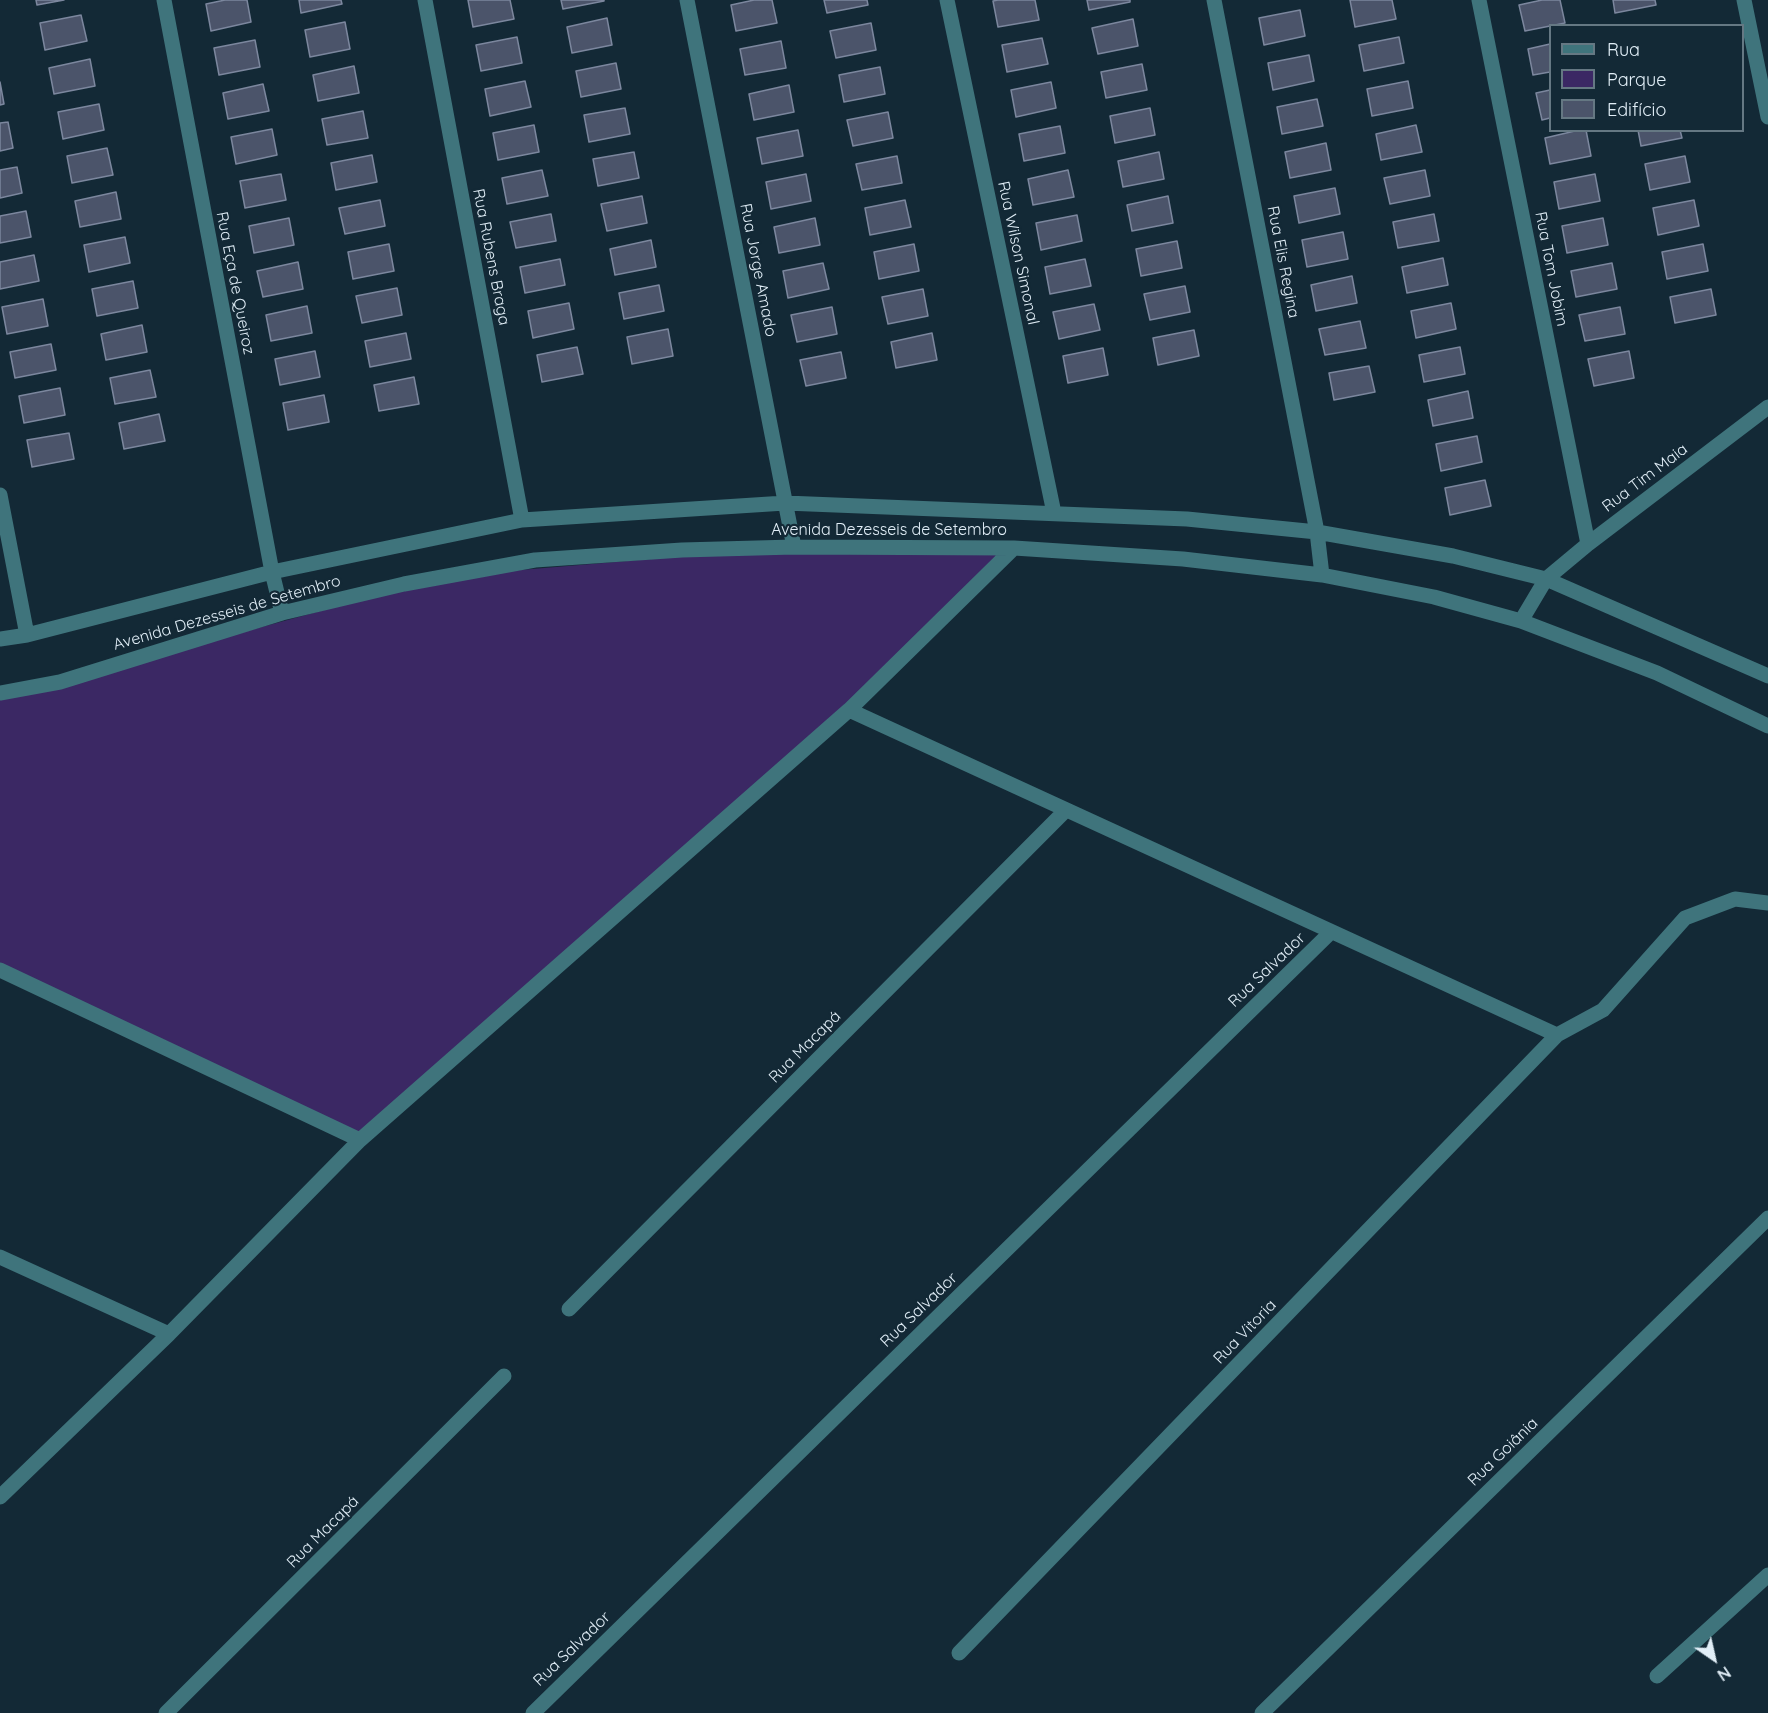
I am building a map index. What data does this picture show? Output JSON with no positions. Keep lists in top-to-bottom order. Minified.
{"streets":{"street":["Rua Wilson Simonal","Rua Rubens Braga","Rua Elis Regina","Rua Tom Jobim","Rua Jorge Amado","Rua Eça de Queiroz","Rua Tim Maia","Avenida Dezesseis de Setembro","Rua Salvador","Rua Macapá","Rua Vitoria","Rua Goiânia"]},"crossings":[["Rua Wilson Simonal","Avenida Dezesseis de Setembro"],["Rua Rubens Braga","Avenida Dezesseis de Setembro"],["Rua Elis Regina","Avenida Dezesseis de Setembro"],["Rua Tom Jobim","Rua Tim Maia"],["Rua Jorge Amado","Avenida Dezesseis de Setembro"],["Rua Eça de Queiroz","Avenida Dezesseis de Setembro"],["Rua Tim Maia","Avenida Dezesseis de Setembro"]],"legend":["Rua","Parque","Edifício"],"north":"bottom right"}
